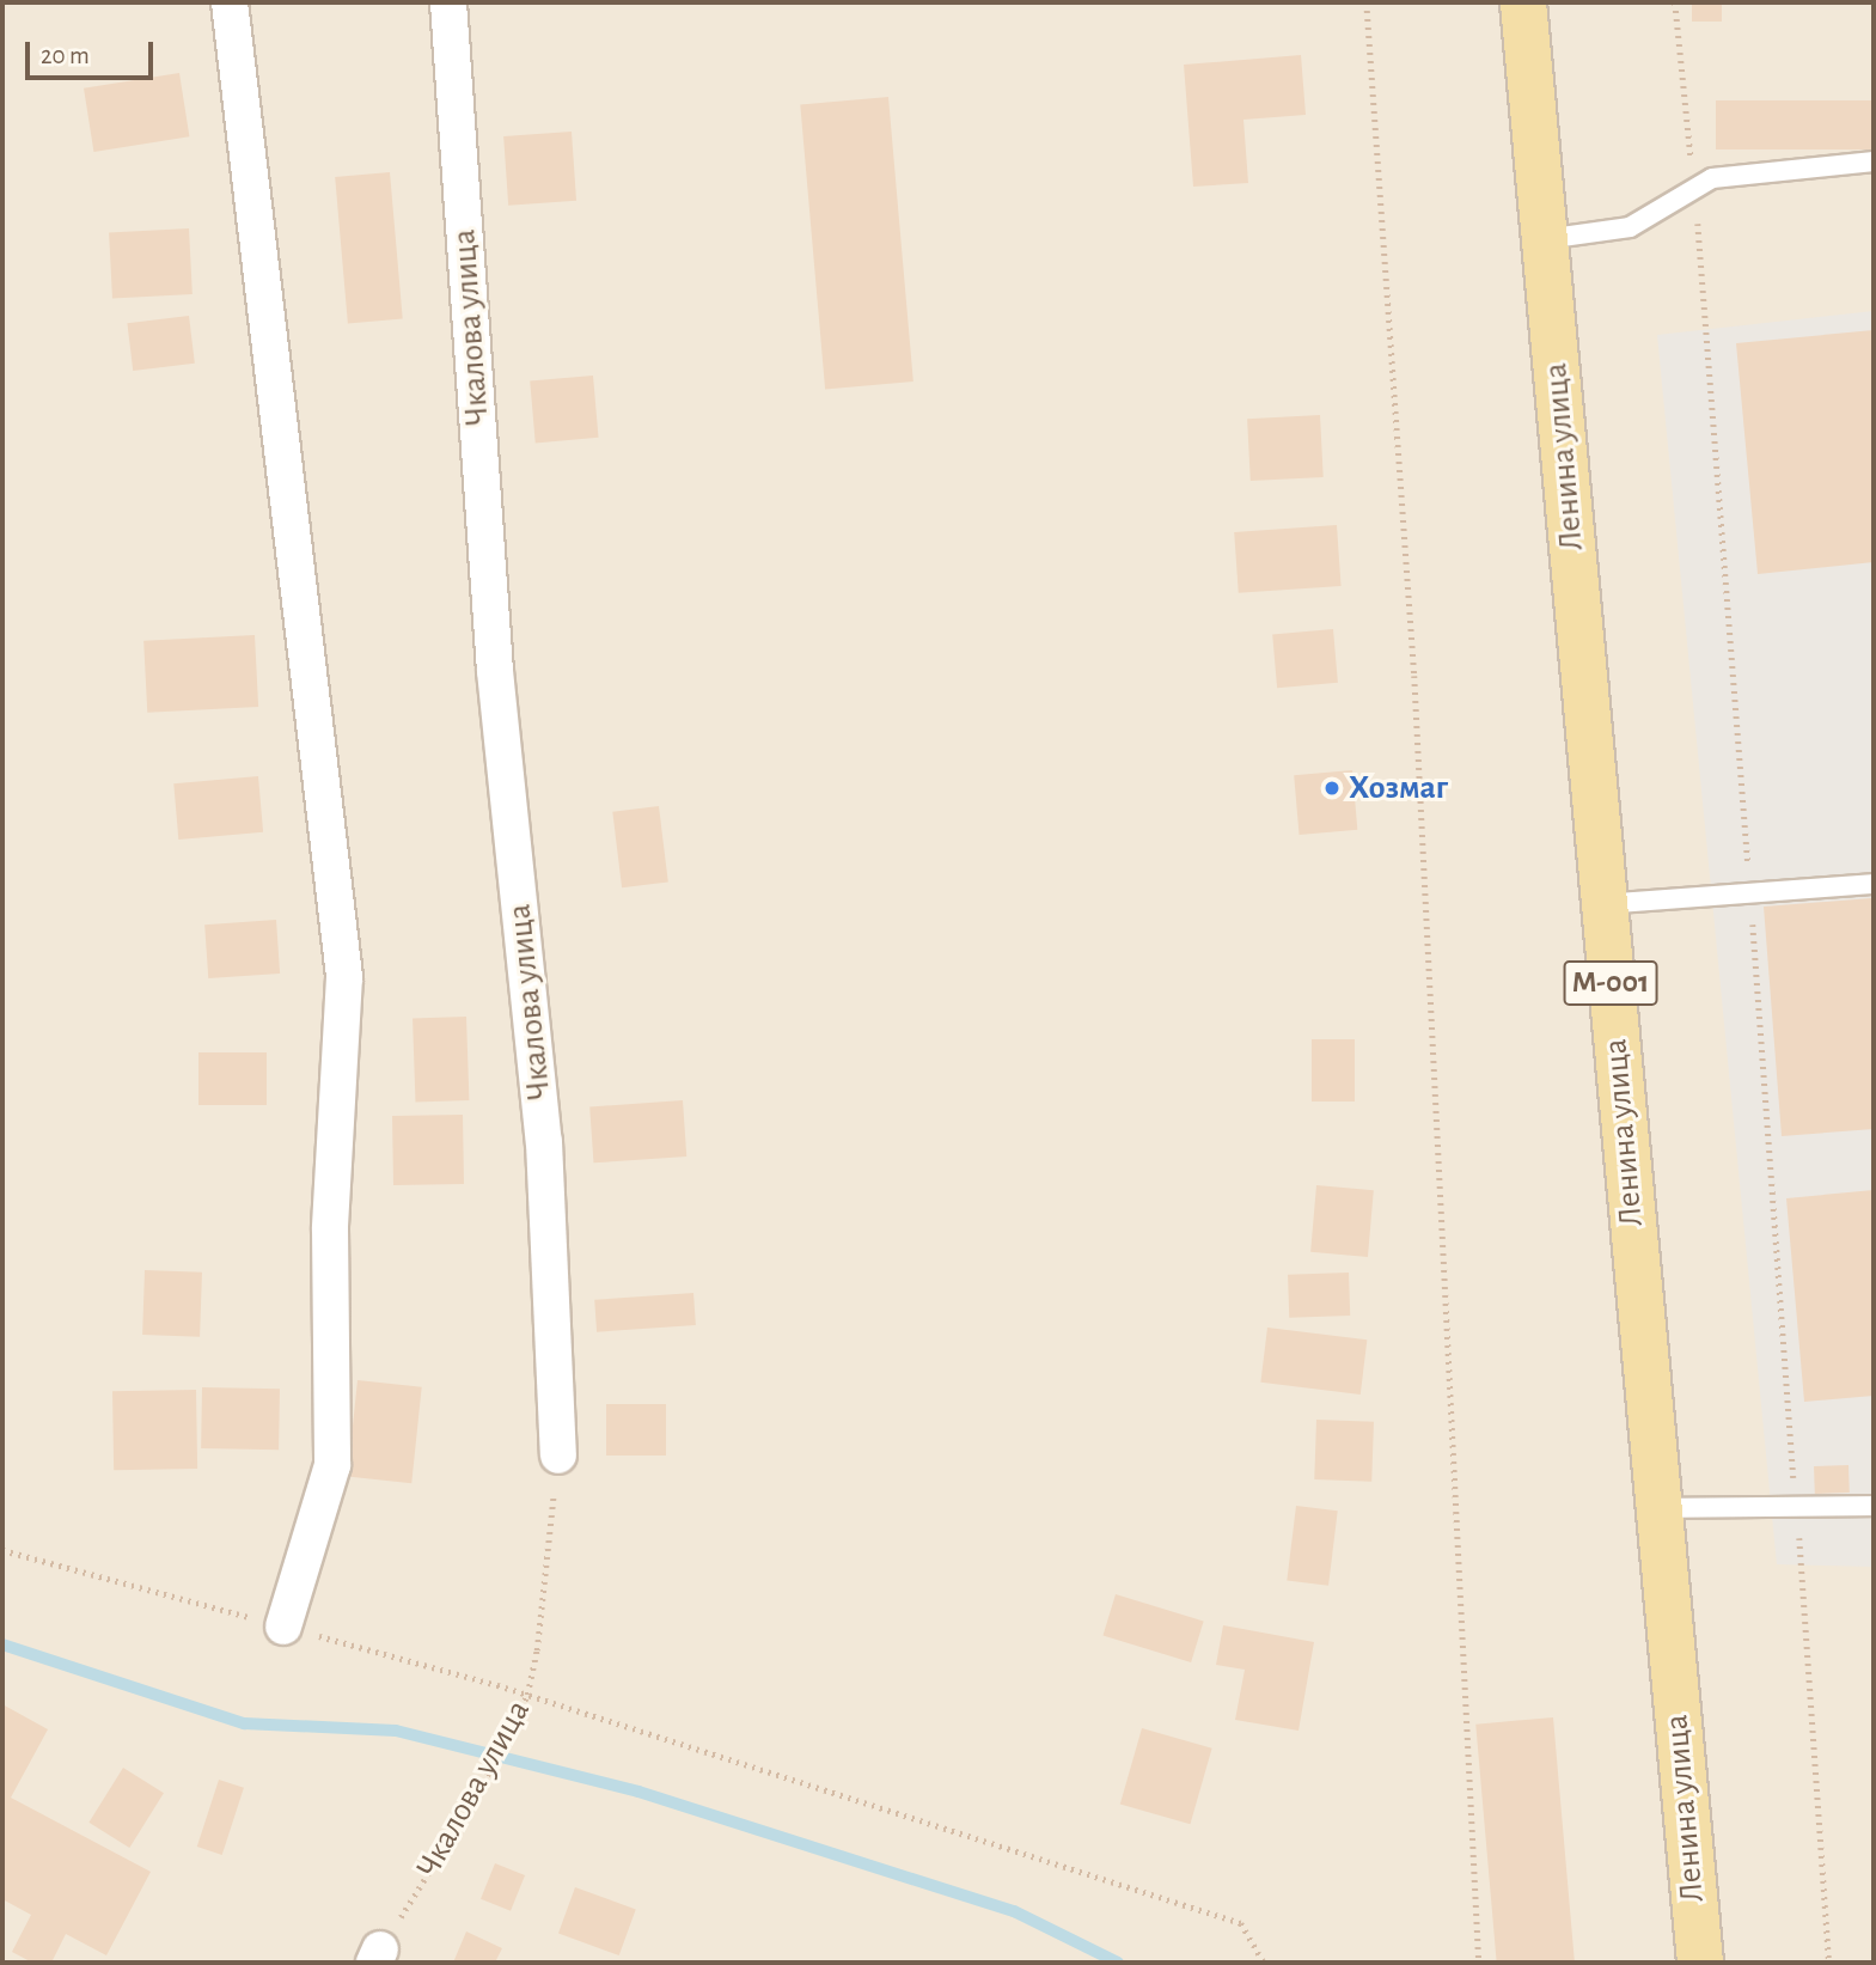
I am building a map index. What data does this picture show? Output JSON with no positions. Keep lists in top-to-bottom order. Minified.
{"streets":{"main road":["Ленина улица","М-001"],"street":["Чкалова улица"]},"places":["Хозмаг"],"scale_bar":"20 m"}
